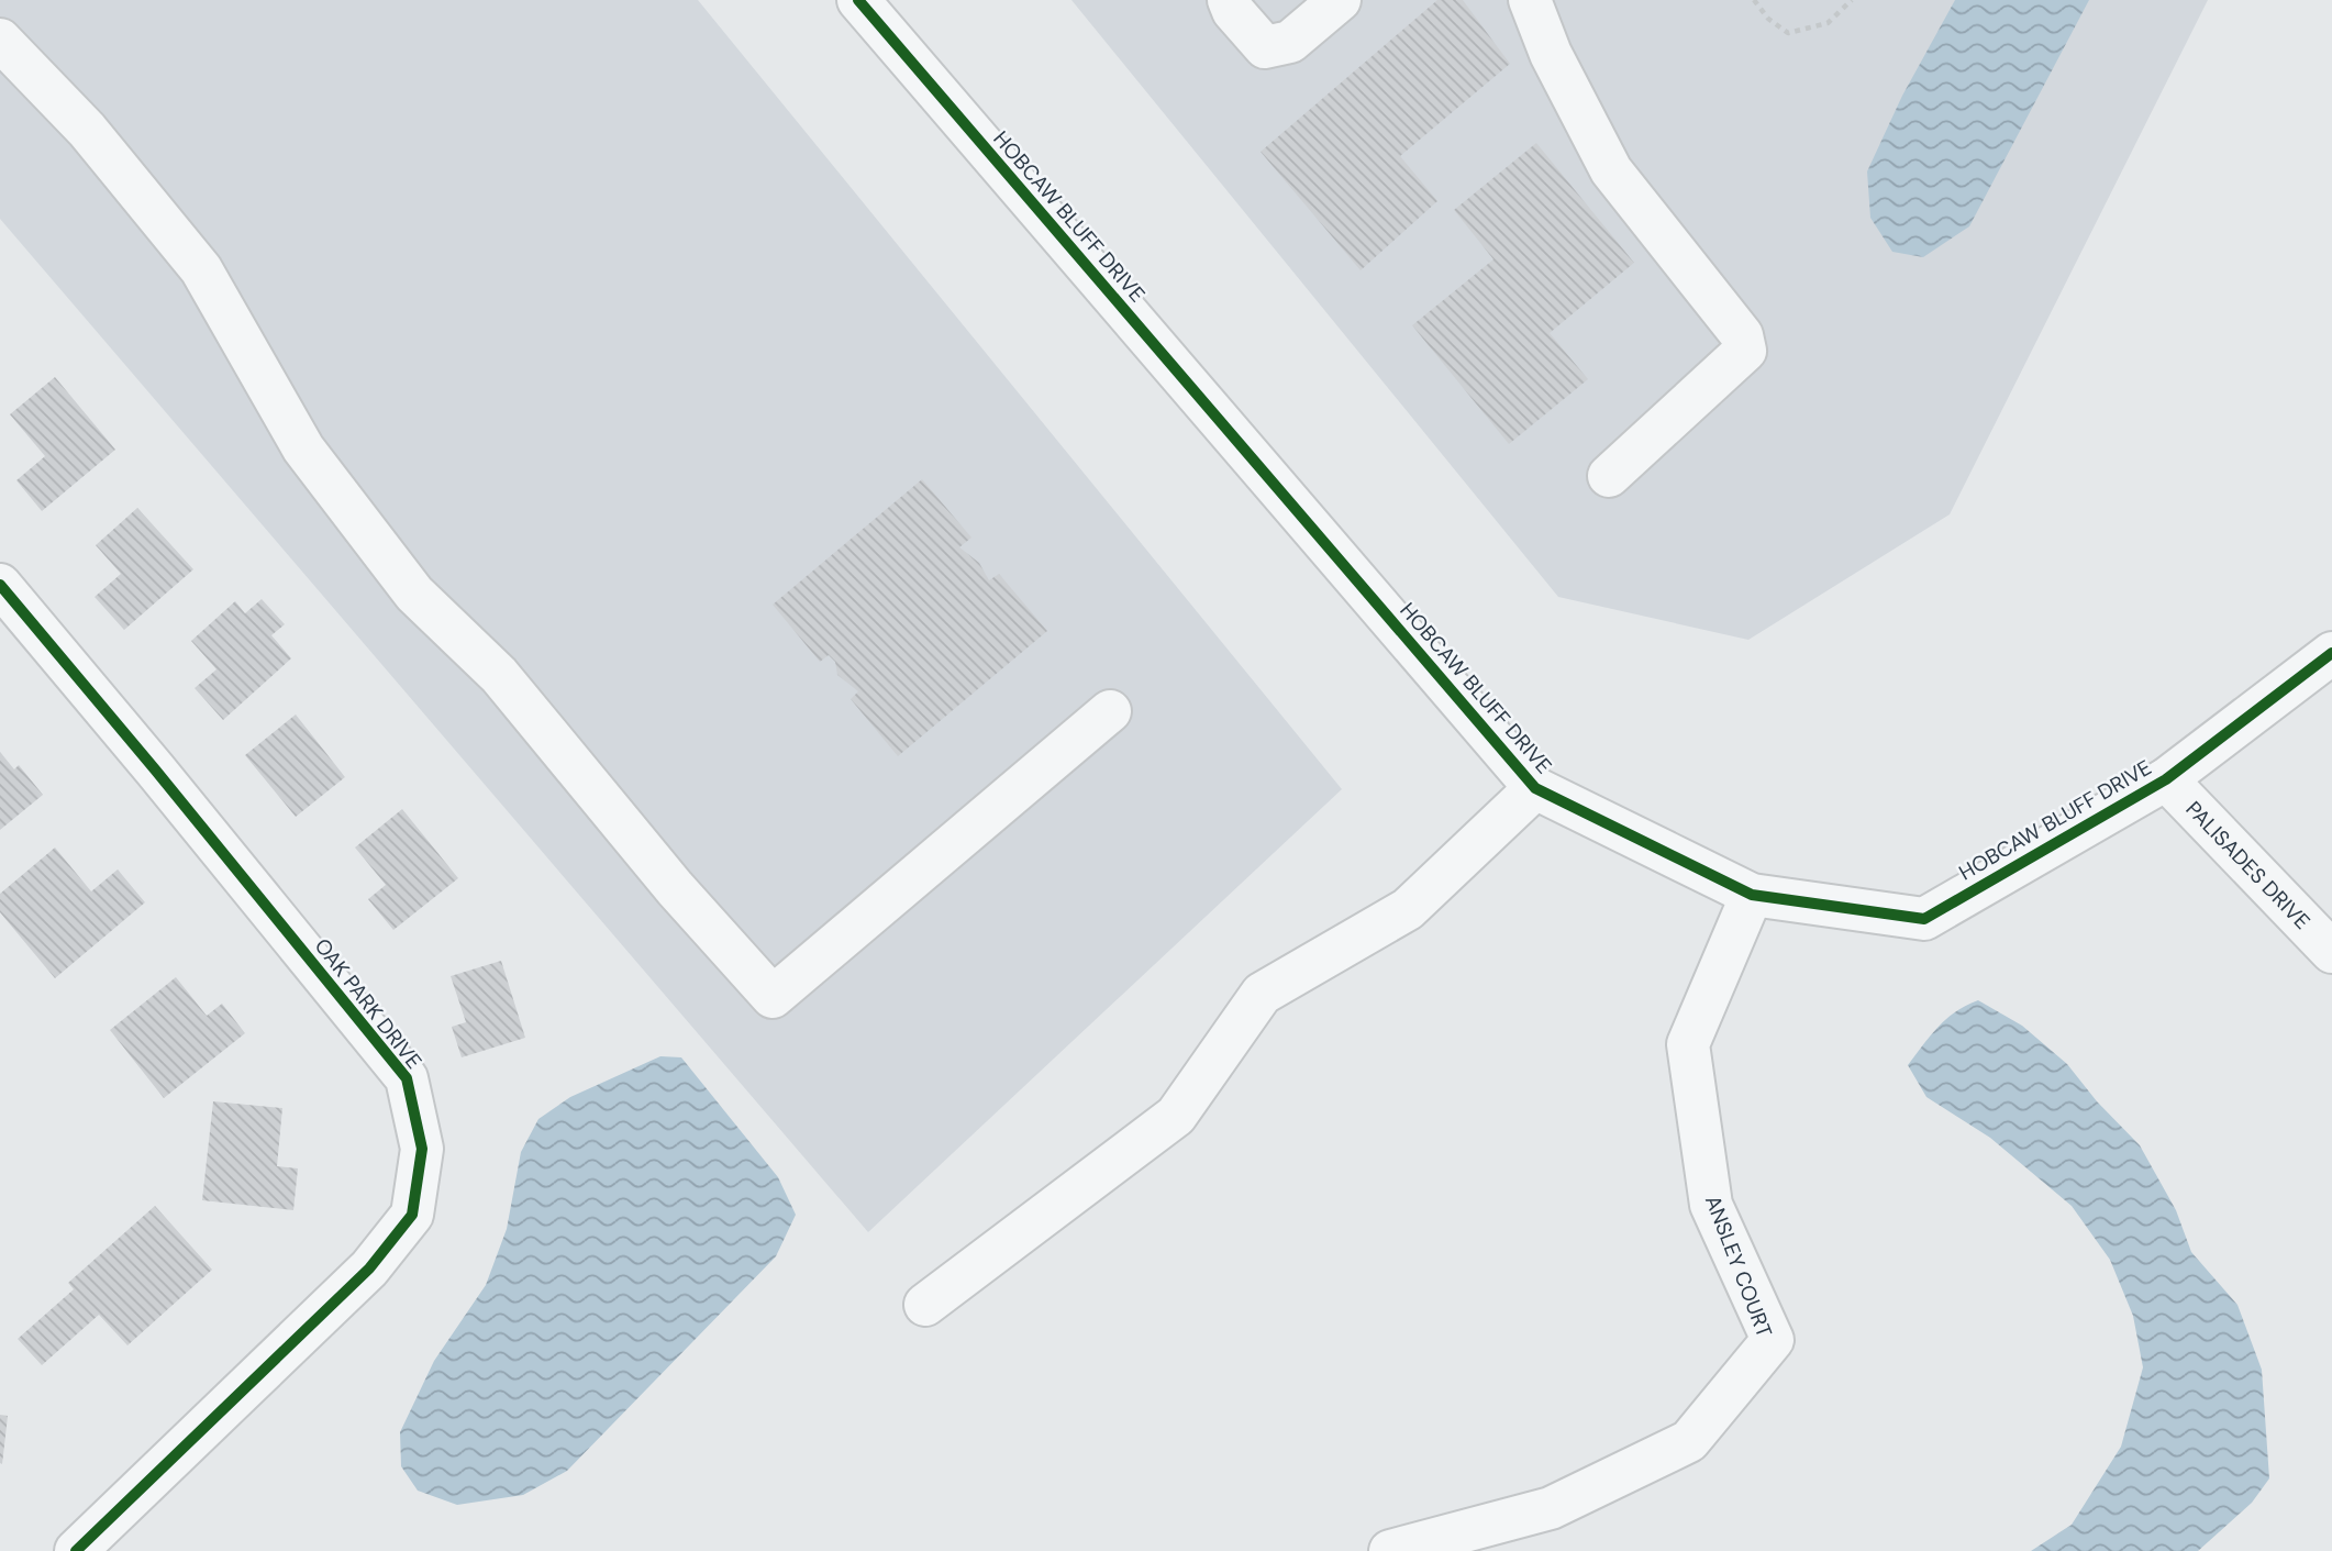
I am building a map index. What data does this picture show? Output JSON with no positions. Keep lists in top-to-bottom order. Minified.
{"streets":{"street":["HOBCAW BLUFF DRIVE","PALISADES DRIVE","OAK PARK DRIVE","ANSLEY COURT"]},"crossings":[["HOBCAW BLUFF DRIVE","PALISADES DRIVE"],["HOBCAW BLUFF DRIVE","ANSLEY COURT"]]}
